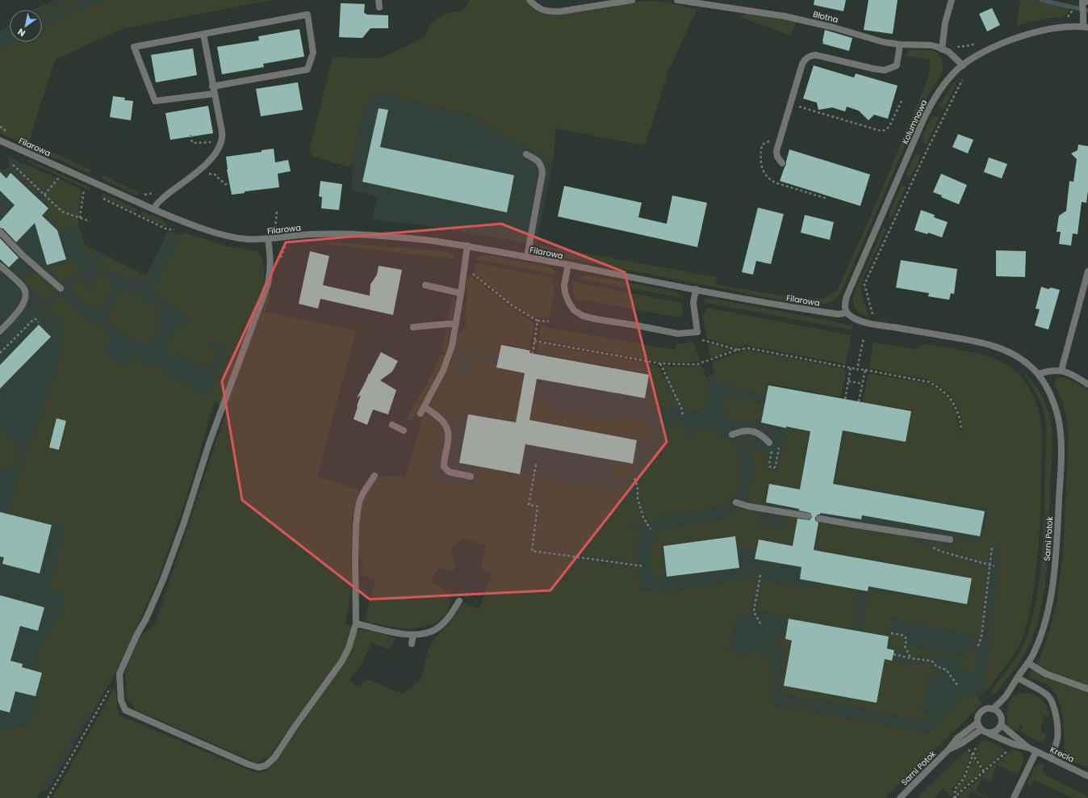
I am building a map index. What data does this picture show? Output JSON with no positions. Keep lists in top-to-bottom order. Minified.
{"streets":{"street":["Błotna","Kolumnowa","Filarowa","Sarni Potok","Krecia"]},"crossings":[["Błotna","Kolumnowa"],["Kolumnowa","Filarowa"]],"north":"bottom left"}
